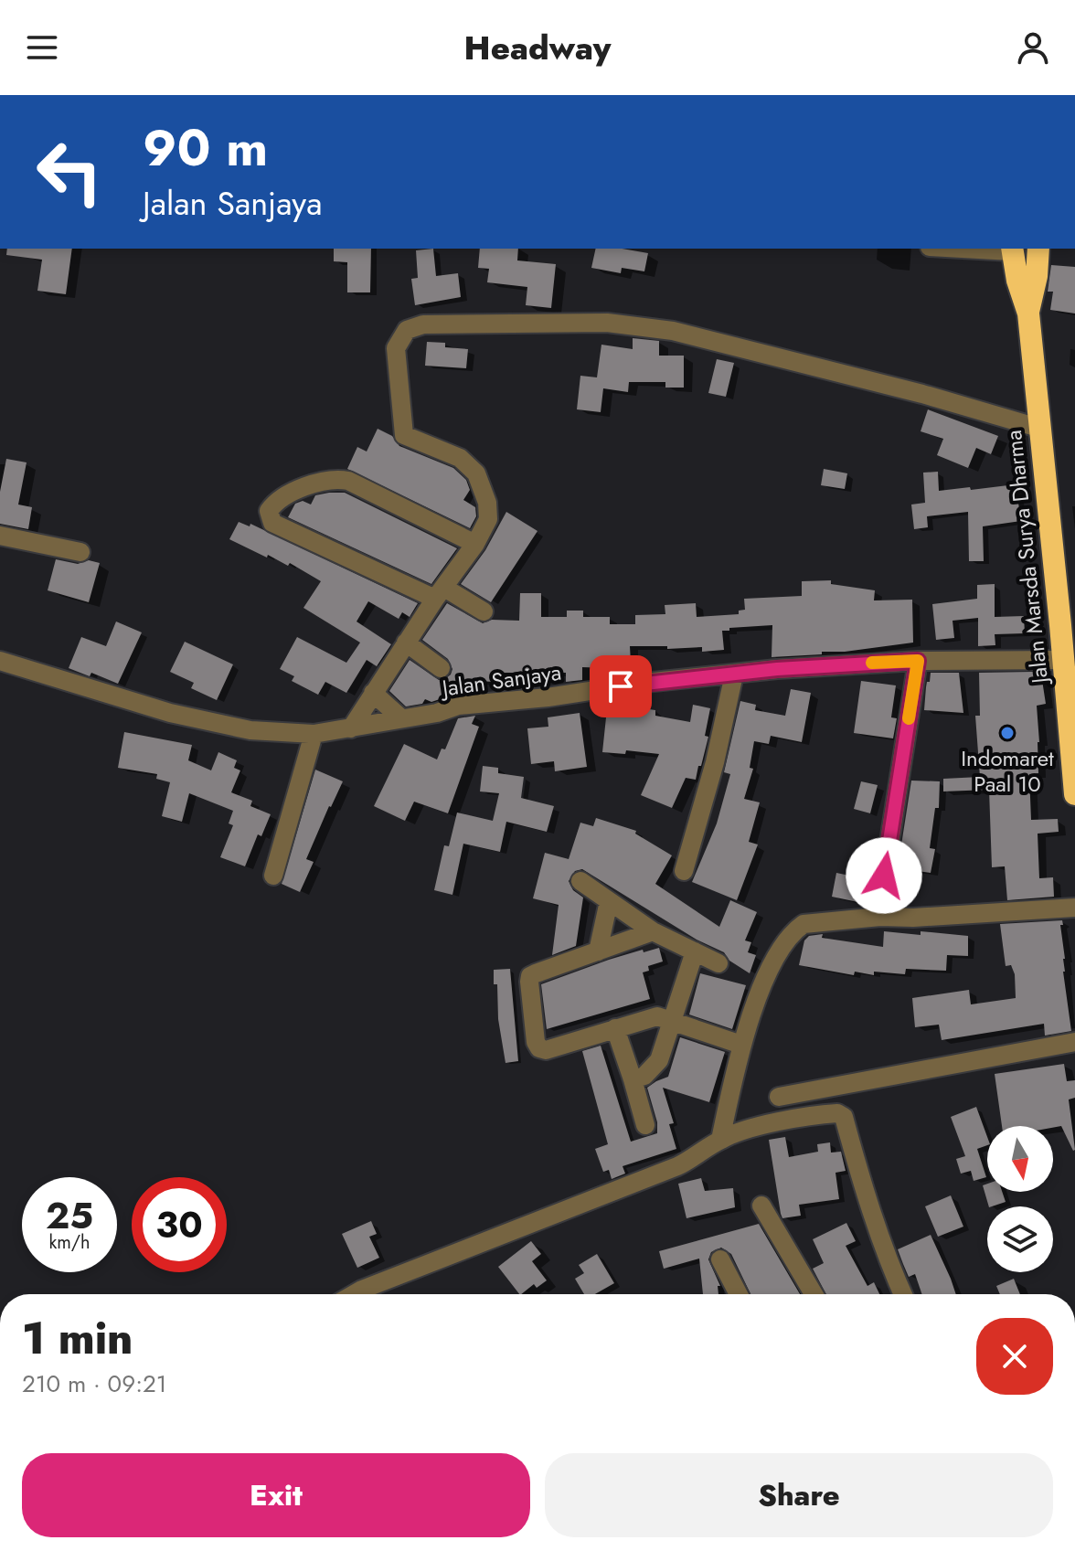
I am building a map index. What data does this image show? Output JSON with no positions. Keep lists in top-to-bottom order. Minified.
{"streets":{"highway":["Jalan Marsda Surya Dharma"],"street":["Jalan Sanjaya"]},"crossings":[["Jalan Marsda Surya Dharma","Jalan Sanjaya"]],"places":["Indomaret Paal 10"],"north":"bottom","page":{"header":"Headway","turn":["90 m","Jalan Sanjaya"],"speed":"25 km/h","limit":"30","heading":["1 min","210 m · 09:21"],"buttons":["Exit","Share"]}}
